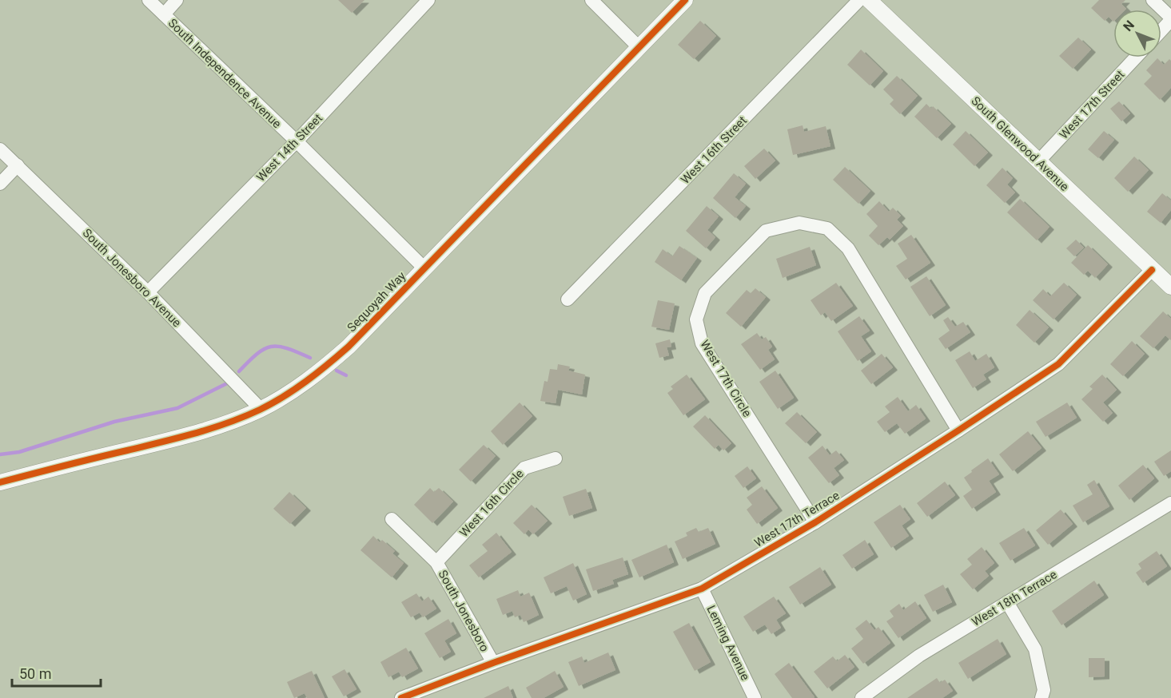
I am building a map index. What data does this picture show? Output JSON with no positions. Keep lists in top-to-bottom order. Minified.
{"streets":{"street":["South Independence Avenue","West 17th Street","South Glenwood Avenue","West 14th Street","West 16th Street","South Jonesboro Avenue","Sequoyah Way","West 17th Circle","West 16th Circle","West 17th Terrace","West 18th Terrace","South Jonesboro","Leming Avenue"]},"crossings":[["South Independence Avenue","West 14th Street"],["South Independence Avenue","Sequoyah Way"],["West 17th Street","South Glenwood Avenue"],["South Glenwood Avenue","West 17th Terrace"],["West 14th Street","South Jonesboro Avenue"],["South Jonesboro Avenue","Sequoyah Way"],["West 17th Circle","West 17th Terrace"],["West 16th Circle","South Jonesboro"],["West 17th Terrace","South Jonesboro"],["West 17th Terrace","Leming Avenue"]],"scale_bar":"50 m","north":"top left"}
